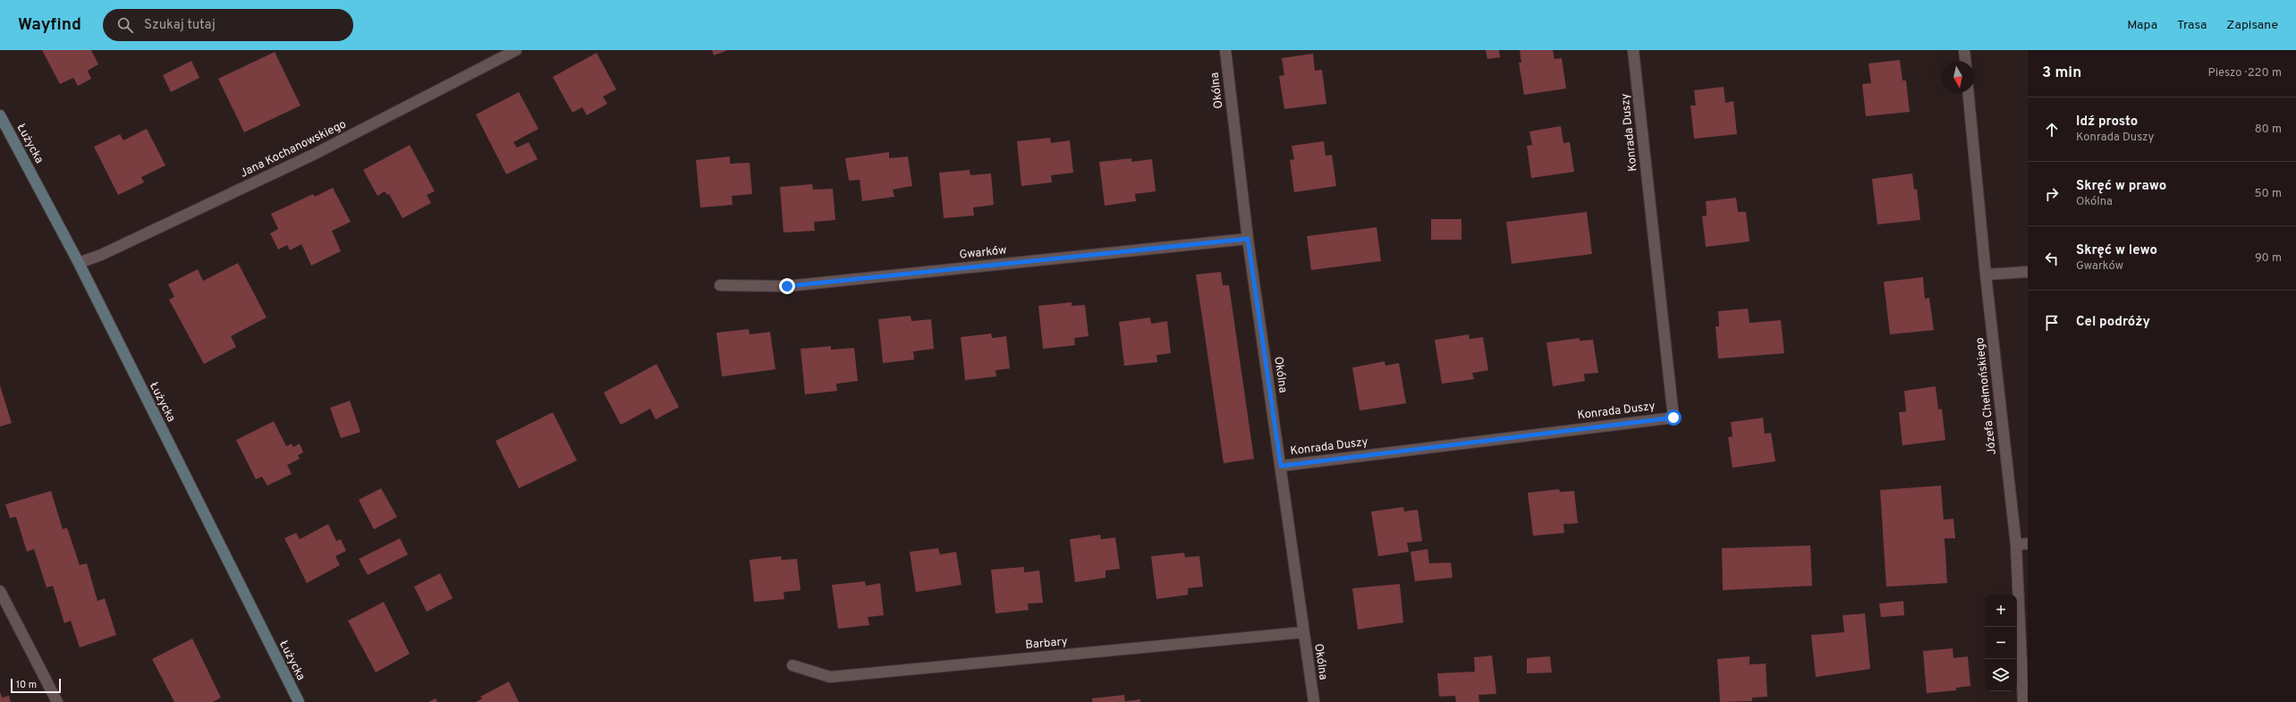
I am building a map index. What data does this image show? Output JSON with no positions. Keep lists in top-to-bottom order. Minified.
{"streets":{"main road":["Łużycka"],"street":["Okólna","Konrada Duszy","Jana Kochanowskiego","Gwarków","Józefa Chełmońskiego","Barbary"]},"crossings":[["Okólna","Konrada Duszy"],["Okólna","Gwarków"],["Okólna","Barbary"],["Łużycka","Jana Kochanowskiego"]],"scale_bar":"10 m","north":"bottom","page":{"header":"Wayfind","search":"Szukaj tutaj","nav":["Mapa","Trasa","Zapisane"],"heading":["3 min","Pieszo · 220 m"],"list":[["Idź prosto","Konrada Duszy","80 m"],["Skręć w prawo","Okólna","50 m"],["Skręć w lewo","Gwarków","90 m"],"Cel podróży"],"map_buttons":["+","−"],"scale":"10 m"}}
